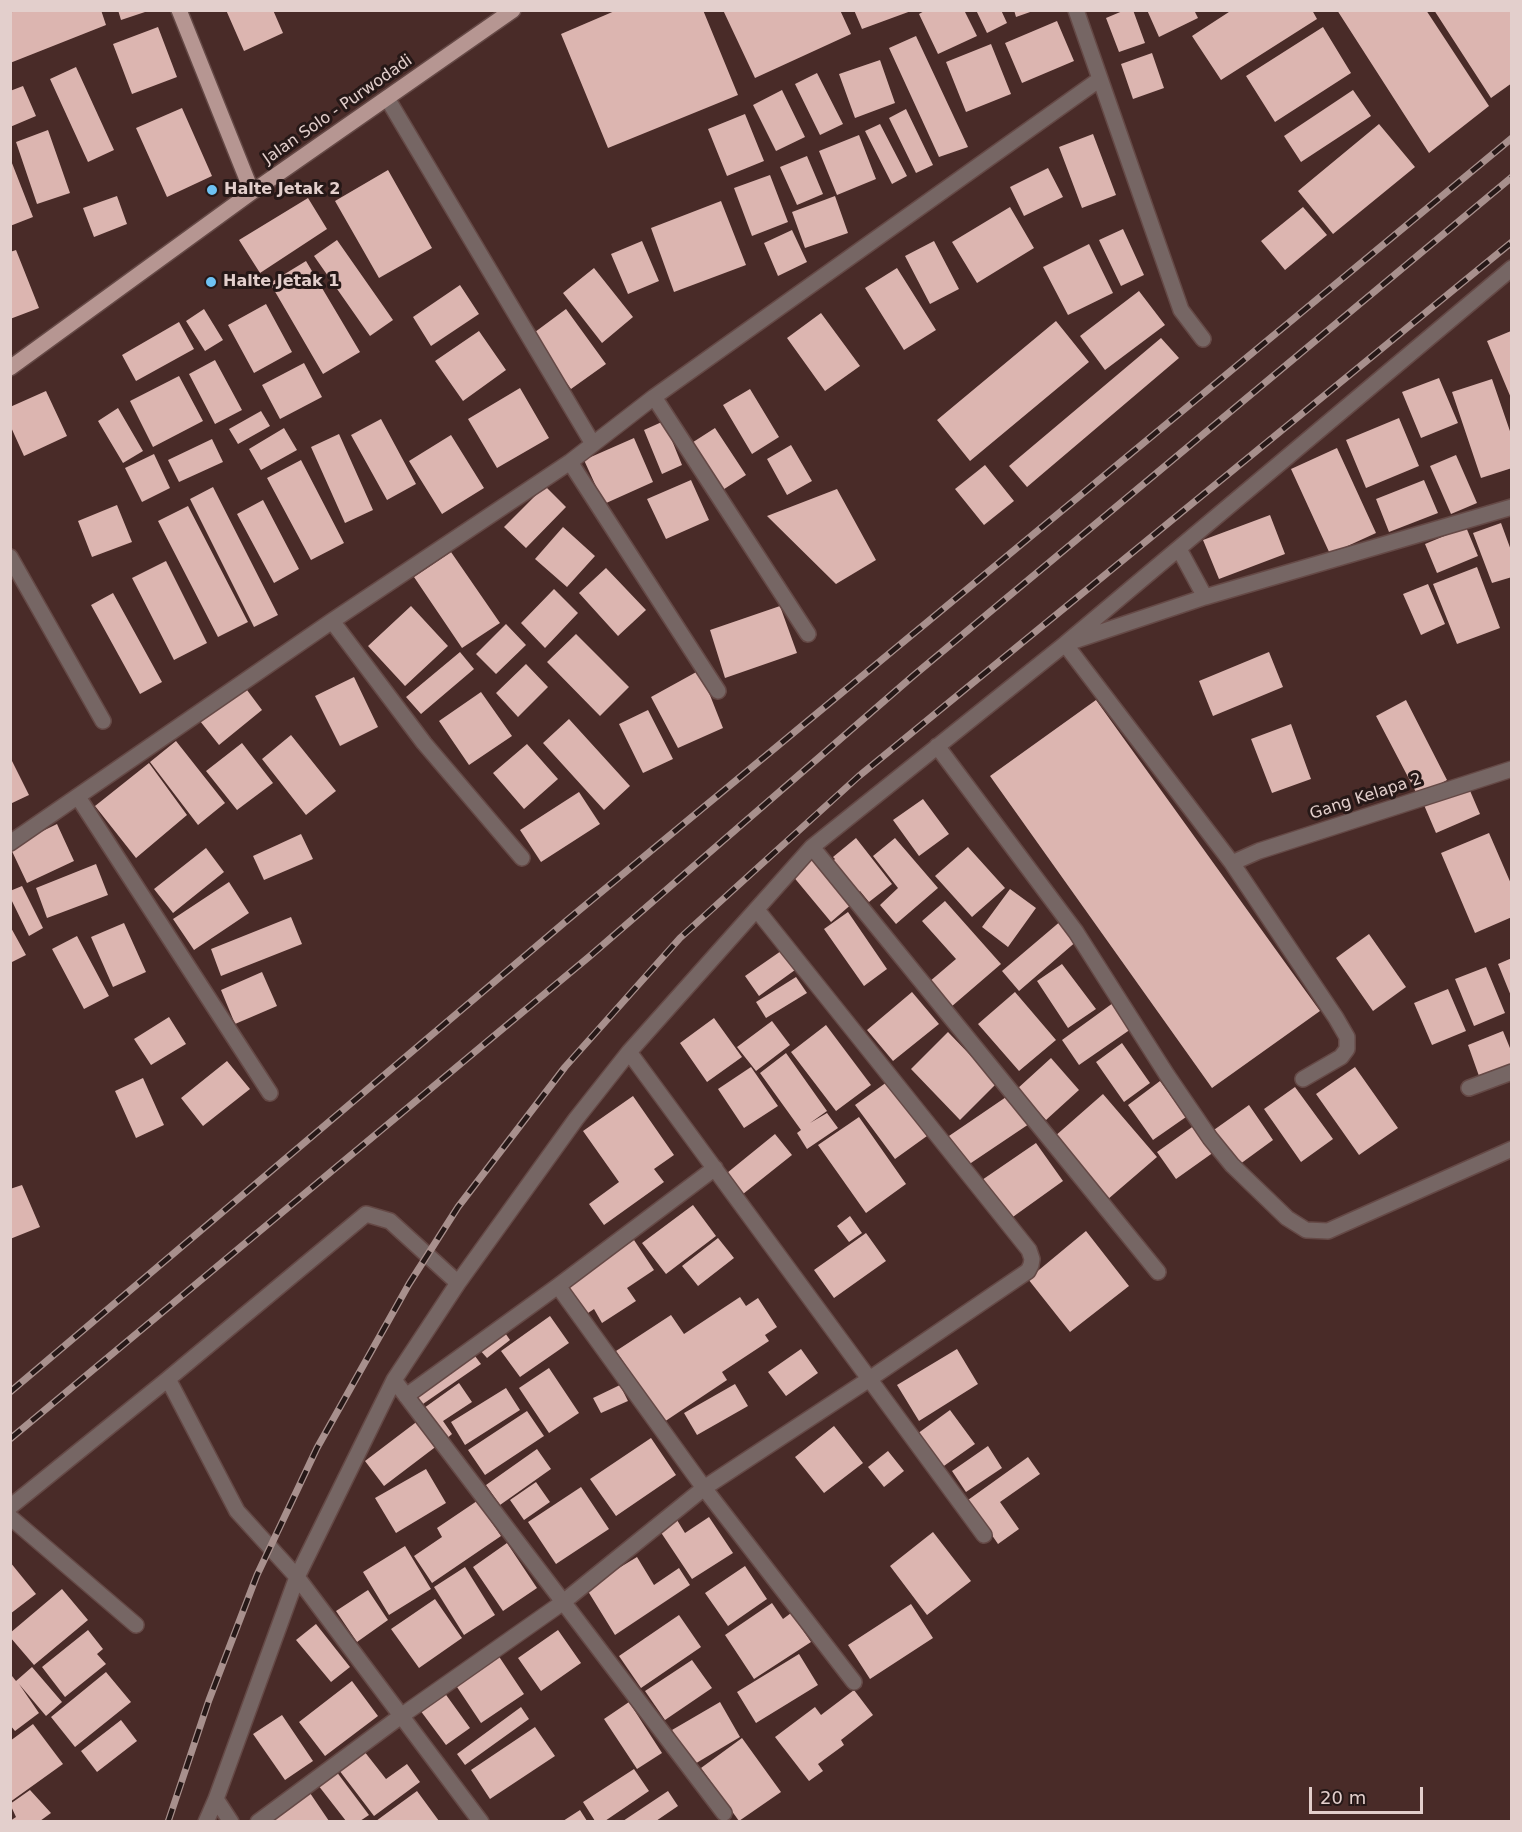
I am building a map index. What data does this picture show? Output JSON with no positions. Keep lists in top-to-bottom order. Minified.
{"streets":{"main road":["Jalan Solo - Purwodadi"],"street":["Gang Kelapa 2"]},"places":["Halte Jetak 2","Halte Jetak 1"],"scale_bar":"20 m"}
